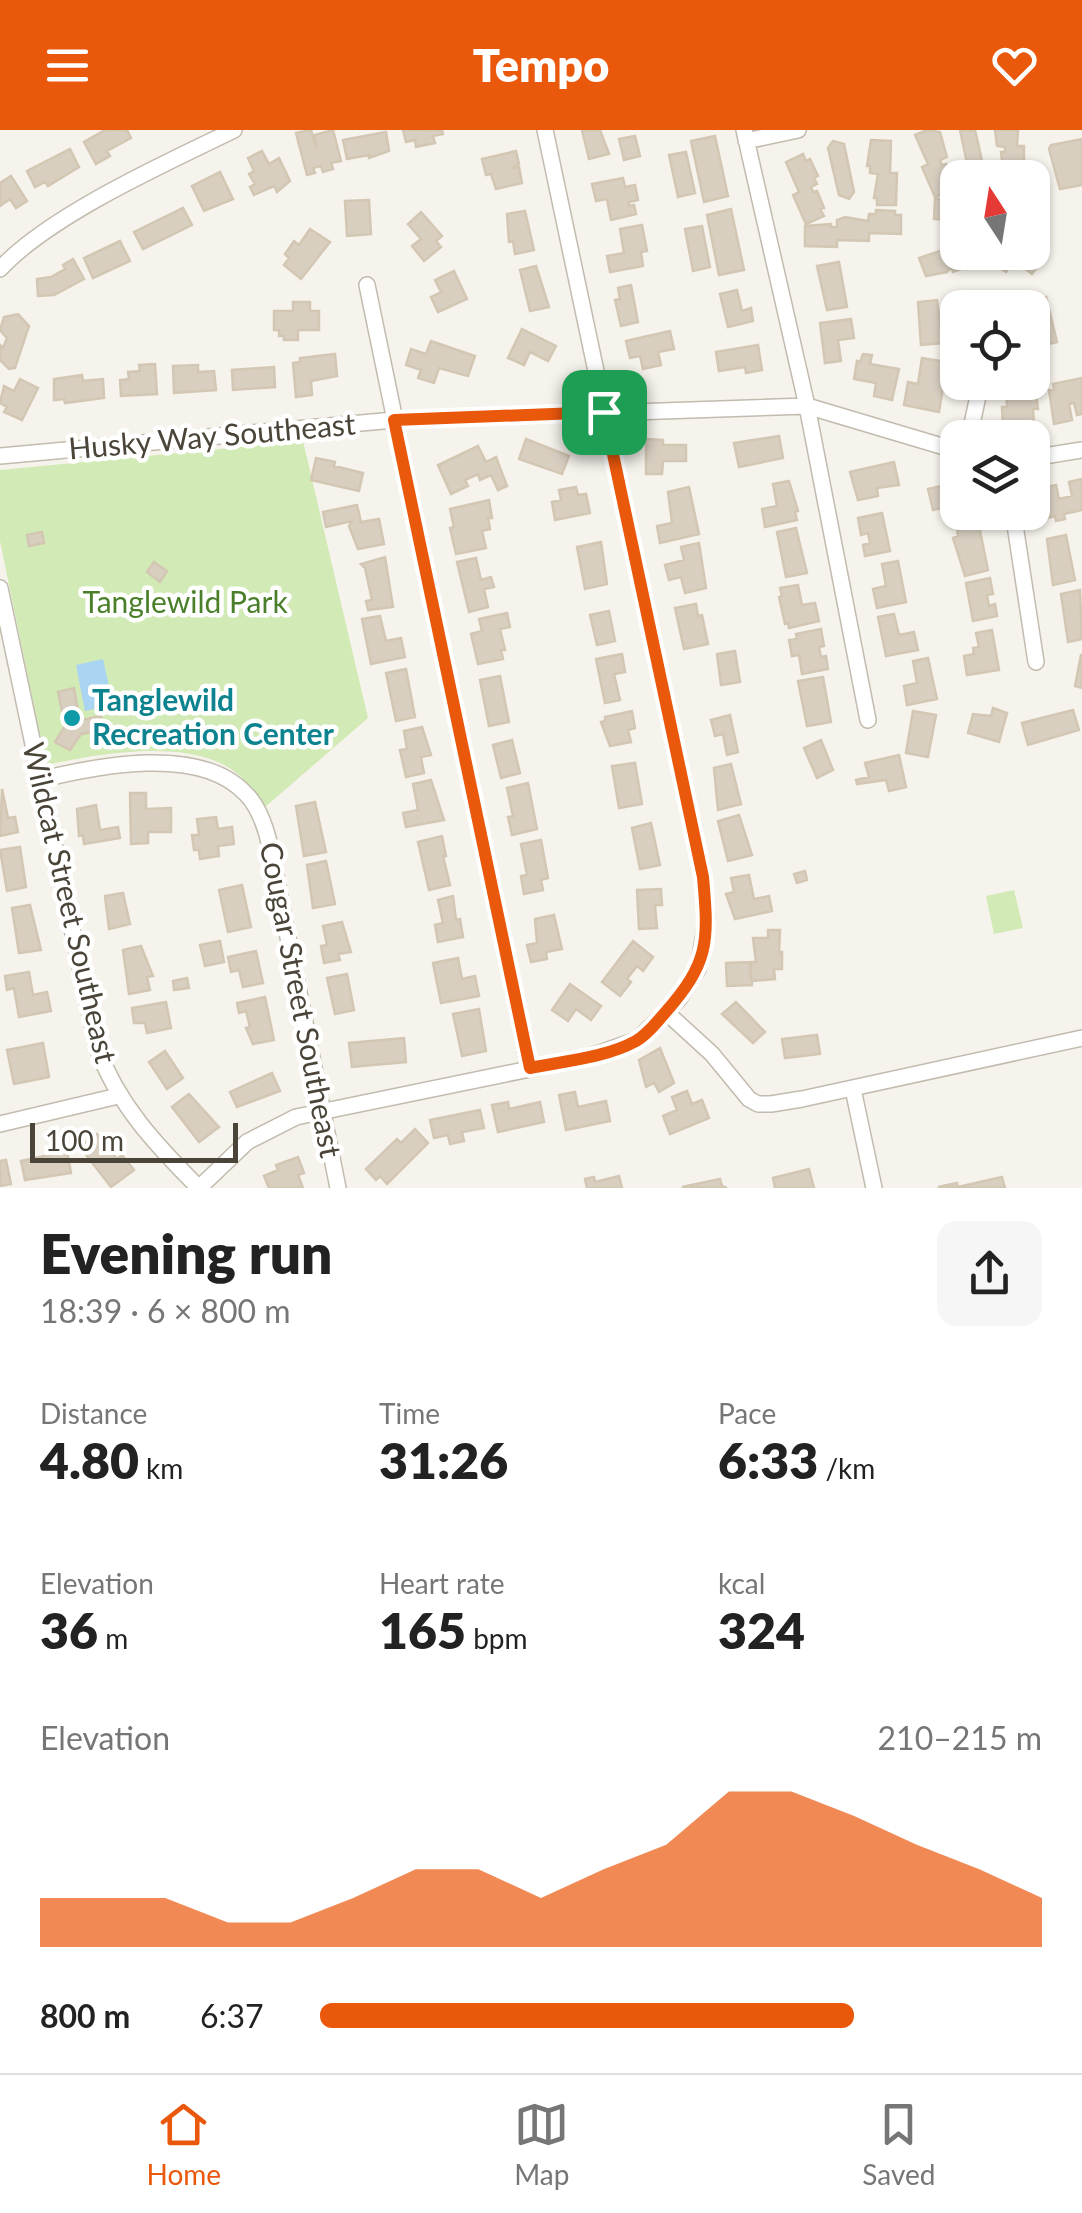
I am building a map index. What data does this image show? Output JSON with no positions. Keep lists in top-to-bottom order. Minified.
{"streets":{"street":["Husky Way Southeast","Wildcat Street Southeast","Cougar Street Southeast"]},"crossings":[["Wildcat Street Southeast","Cougar Street Southeast"]],"parks":["Tanglewild Park"],"places":["Tanglewild Recreation Center"],"scale_bar":"100 m","north":"top","page":{"header":"Tempo","scale":"100 m","heading":["Evening run","18:39 · 6 × 800 m"],"stats":[["Distance","4.80 km"],["Time","31:26"],["Pace","6:33 /km"],["Elevation","36 m"],["Heart rate","165 bpm"],["kcal","324"]],"chart":["Elevation","210–215 m"],"list":[{"name":"800 m","note":"6:37"}],"tabs":["Home","Map","Saved"]}}
